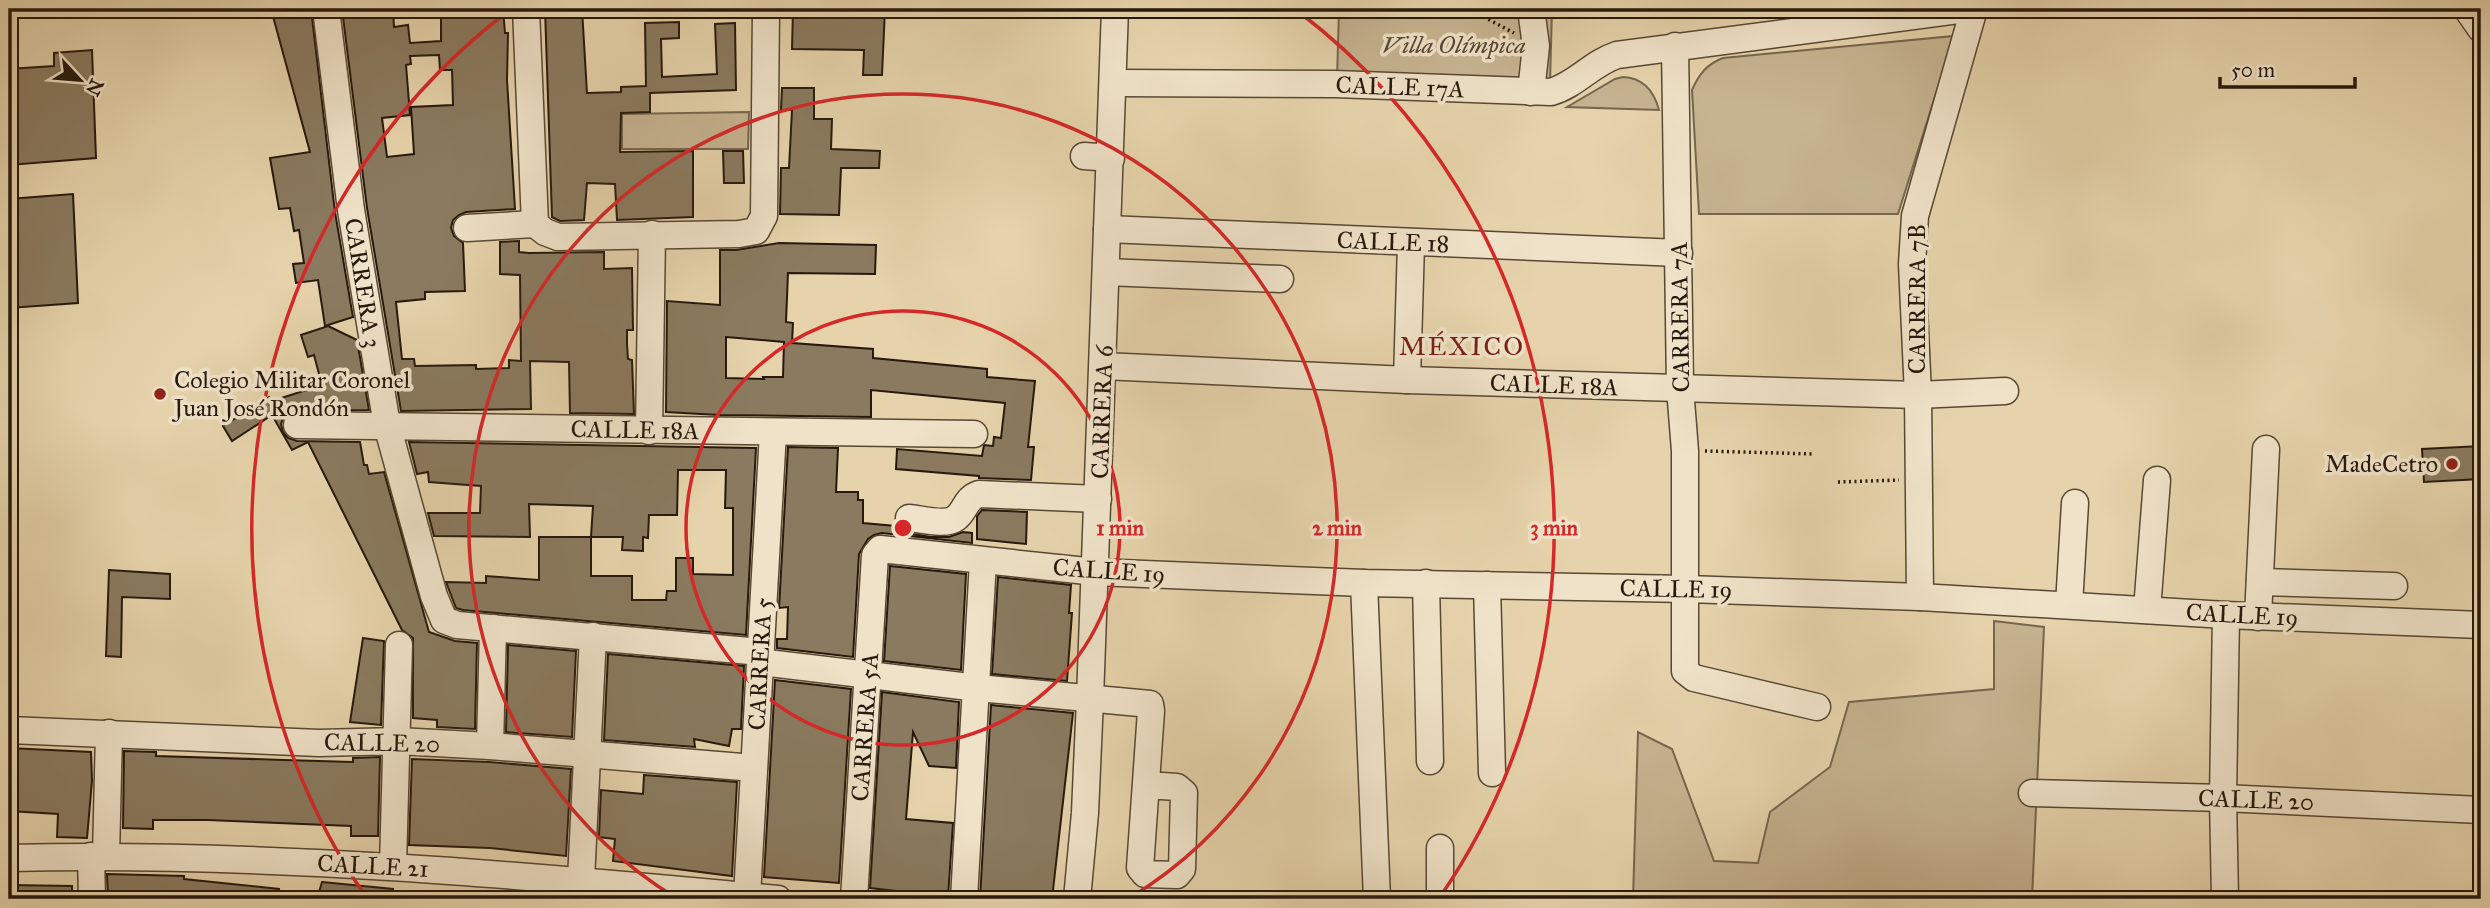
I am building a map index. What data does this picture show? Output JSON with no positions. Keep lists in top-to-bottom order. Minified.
{"streets":{"street":["CALLE 17A","CALLE 18","CARRERA 3","CARRERA 7B","CARRERA 7A","CALLE 18A","CARRERA 6","CALLE 19","CARRERA 5","CARRERA 5A","CALLE 20","CALLE 21"]},"crossings":[["CALLE 17A","CARRERA 7A"],["CALLE 17A","CARRERA 6"],["CALLE 18","CARRERA 7A"],["CALLE 18","CARRERA 6"],["CARRERA 3","CALLE 18A"],["CARRERA 7B","CALLE 18A"],["CARRERA 7B","CALLE 19"],["CARRERA 7A","CALLE 18A"],["CARRERA 7A","CALLE 19"],["CALLE 18A","CARRERA 6"],["CALLE 18A","CARRERA 5"],["CARRERA 6","CALLE 19"],["CALLE 19","CARRERA 5A"],["CARRERA 5","CALLE 20"],["CARRERA 5","CALLE 21"]],"districts":["MÉXICO"],"parks":["Villa Olímpica"],"places":["Colegio Militar Coronel Juan José Rondón","MadeCetro"],"scale_bar":"50 m","north":"bottom right","rings":["1 min","2 min","3 min"]}
